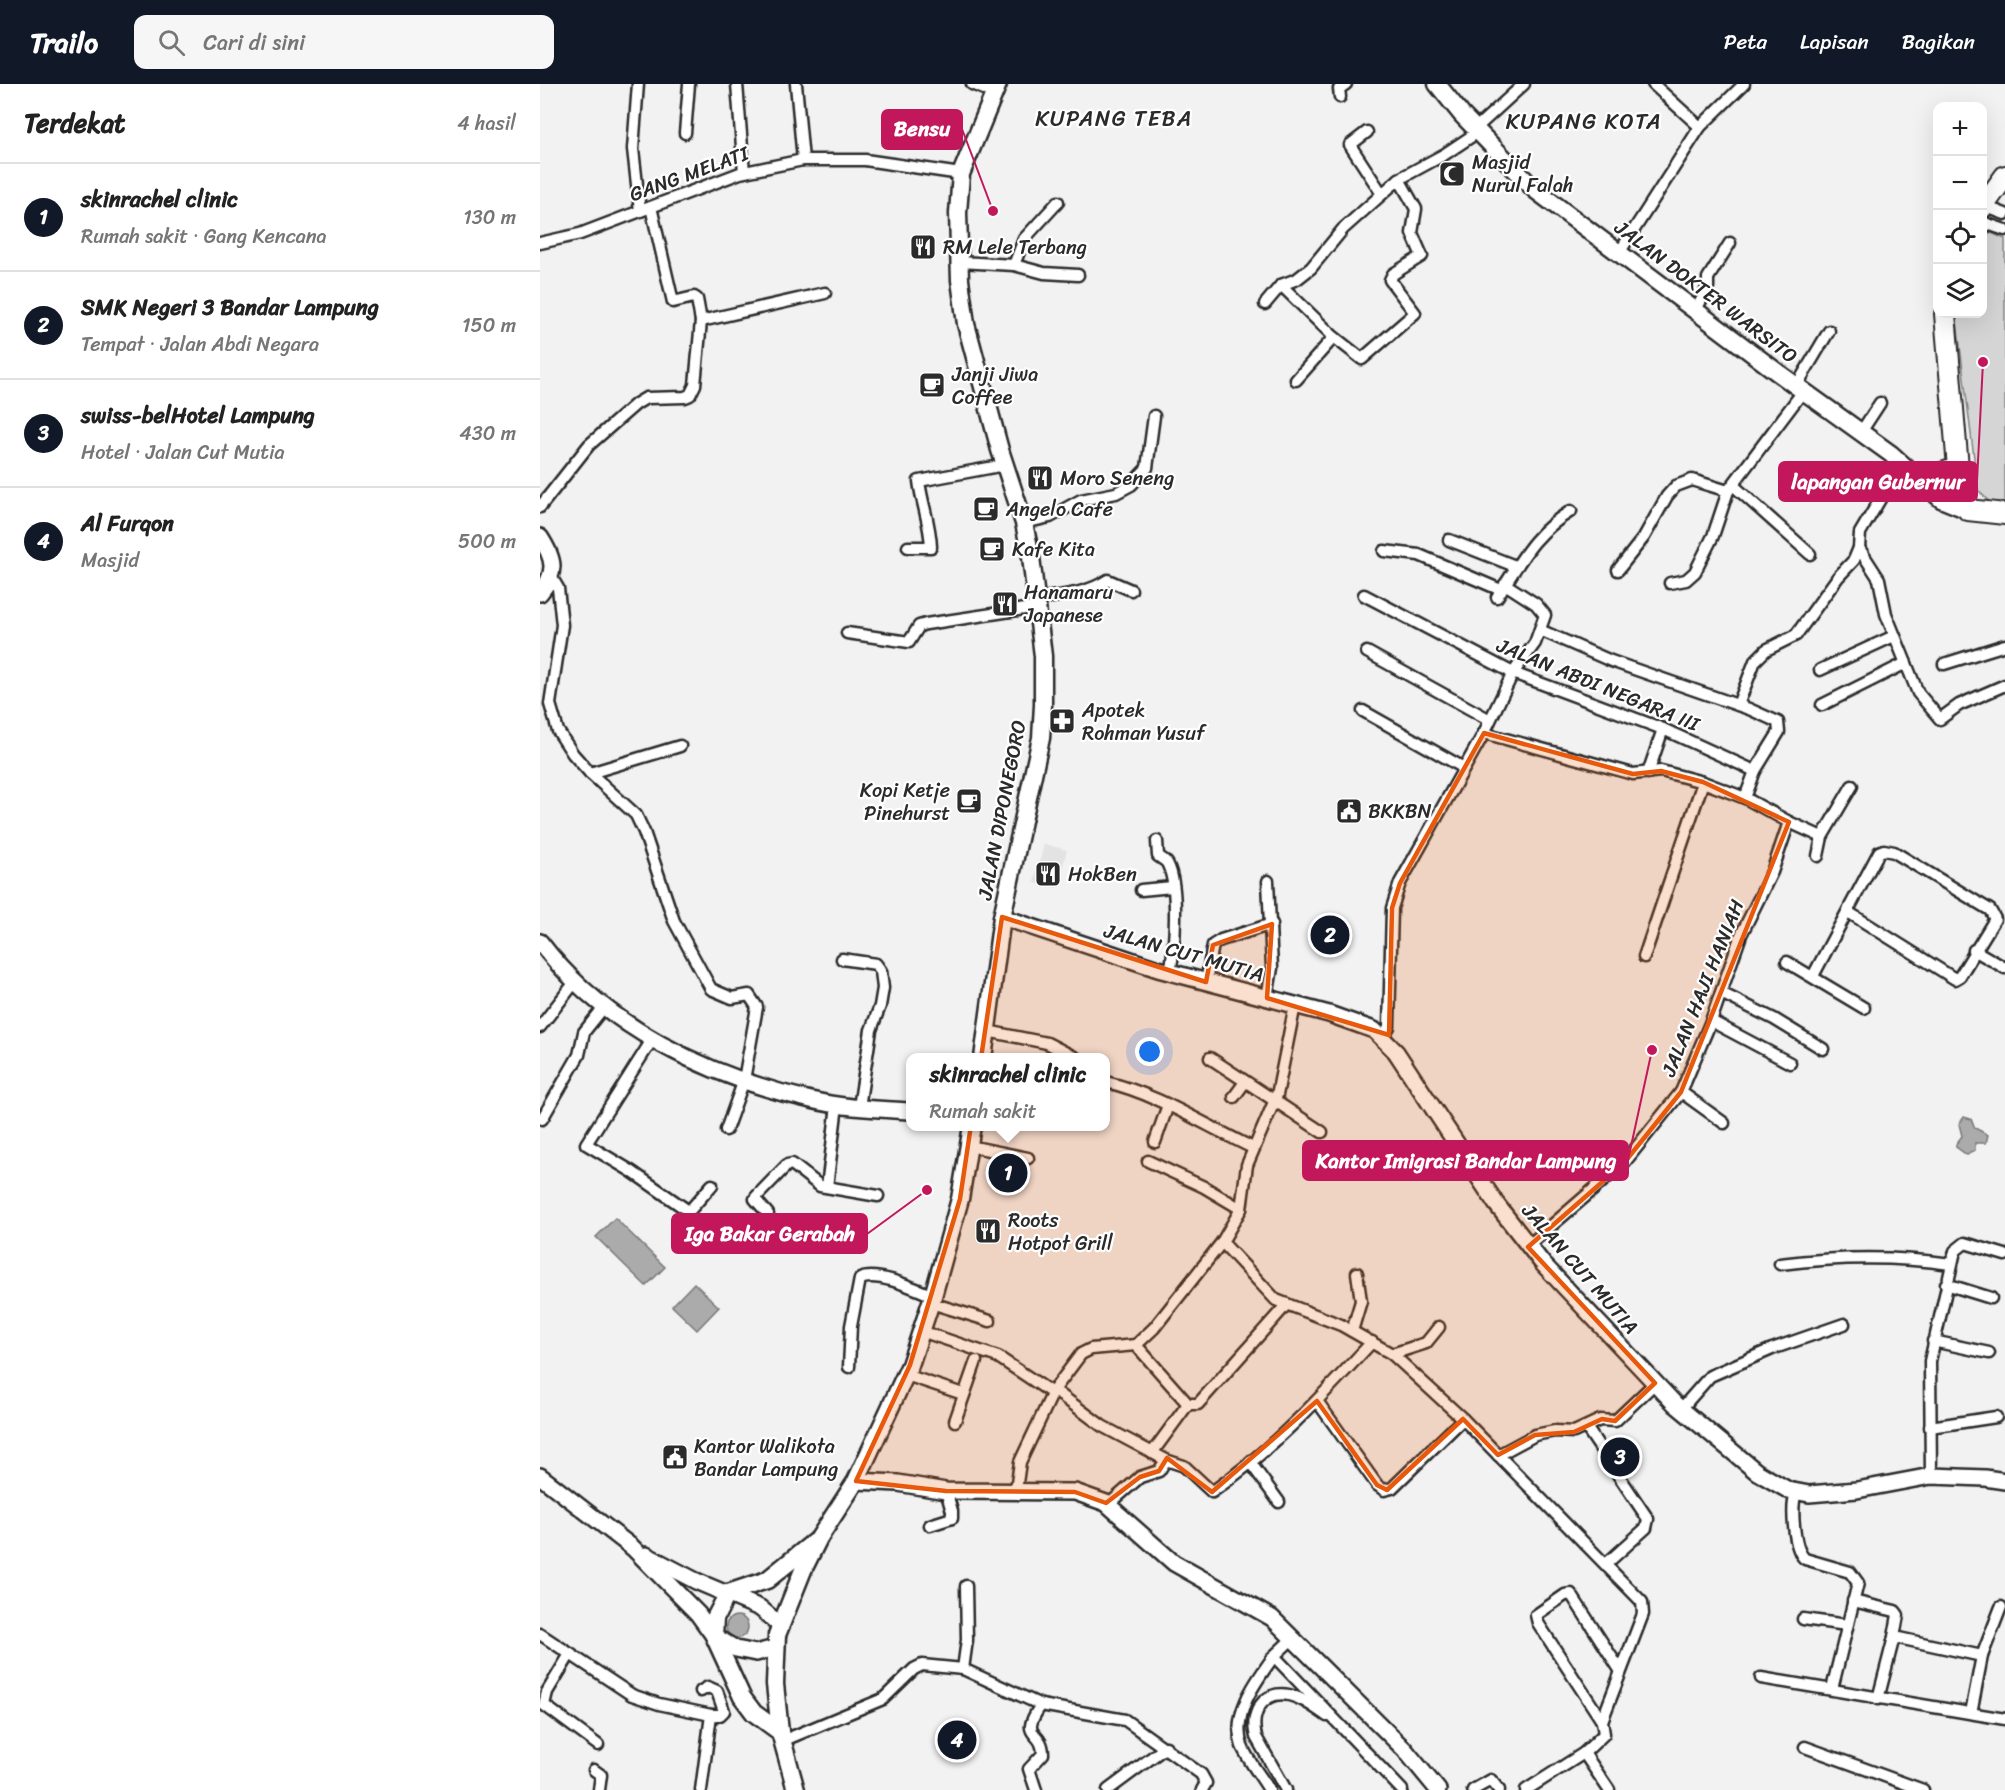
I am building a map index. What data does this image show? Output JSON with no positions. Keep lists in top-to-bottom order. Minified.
{"streets":{"main road":["JALAN DOKTER WARSITO","JALAN DIPONEGORO","JALAN CUT MUTIA"],"street":["GANG MELATI","JALAN ABDI NEGARA III","JALAN HAJI HANIAH"]},"crossings":[["GANG MELATI","JALAN DIPONEGORO"],["JALAN DIPONEGORO","JALAN CUT MUTIA"],["JALAN CUT MUTIA","JALAN HAJI HANIAH"]],"districts":["KUPANG TEBA","KUPANG KOTA"],"places":{"mosque":["Masjid Nurul Falah"],"other":["Bensu","lapangan Gubernur","Kantor Imigrasi Bandar Lampung","Iga Bakar Gerabah"],"restaurant":["RM Lele Terbang","Moro Seneng","Hanamaru Japanese","HokBen","Roots Hotpot Grill"],"cafe":["Janji Jiwa Coffee","Angelo Cafe","Kafe Kita","Kopi Ketje Pinehurst"],"pharmacy":["Apotek Rohman Yusuf"],"public building":["BKKBN","Kantor Walikota Bandar Lampung"]},"page":{"header":"Trailo","search":"Cari di sini","nav":["Peta","Lapisan","Bagikan"],"heading":["Terdekat","4 hasil"],"map_buttons":["+","−"],"list":[{"mark":"1","name":"skinrachel clinic","note":"Rumah sakit · Gang Kencana","value":"130 m"},{"mark":"2","name":"SMK Negeri 3 Bandar Lampung","note":"Tempat · Jalan Abdi Negara","value":"150 m"},{"mark":"3","name":"swiss-belHotel Lampung","note":"Hotel · Jalan Cut Mutia","value":"430 m"},{"mark":"4","name":"Al Furqon","note":"Masjid","value":"500 m"}],"pins":["2","1","3","4"],"popup":["skinrachel clinic","Rumah sakit"]}}
